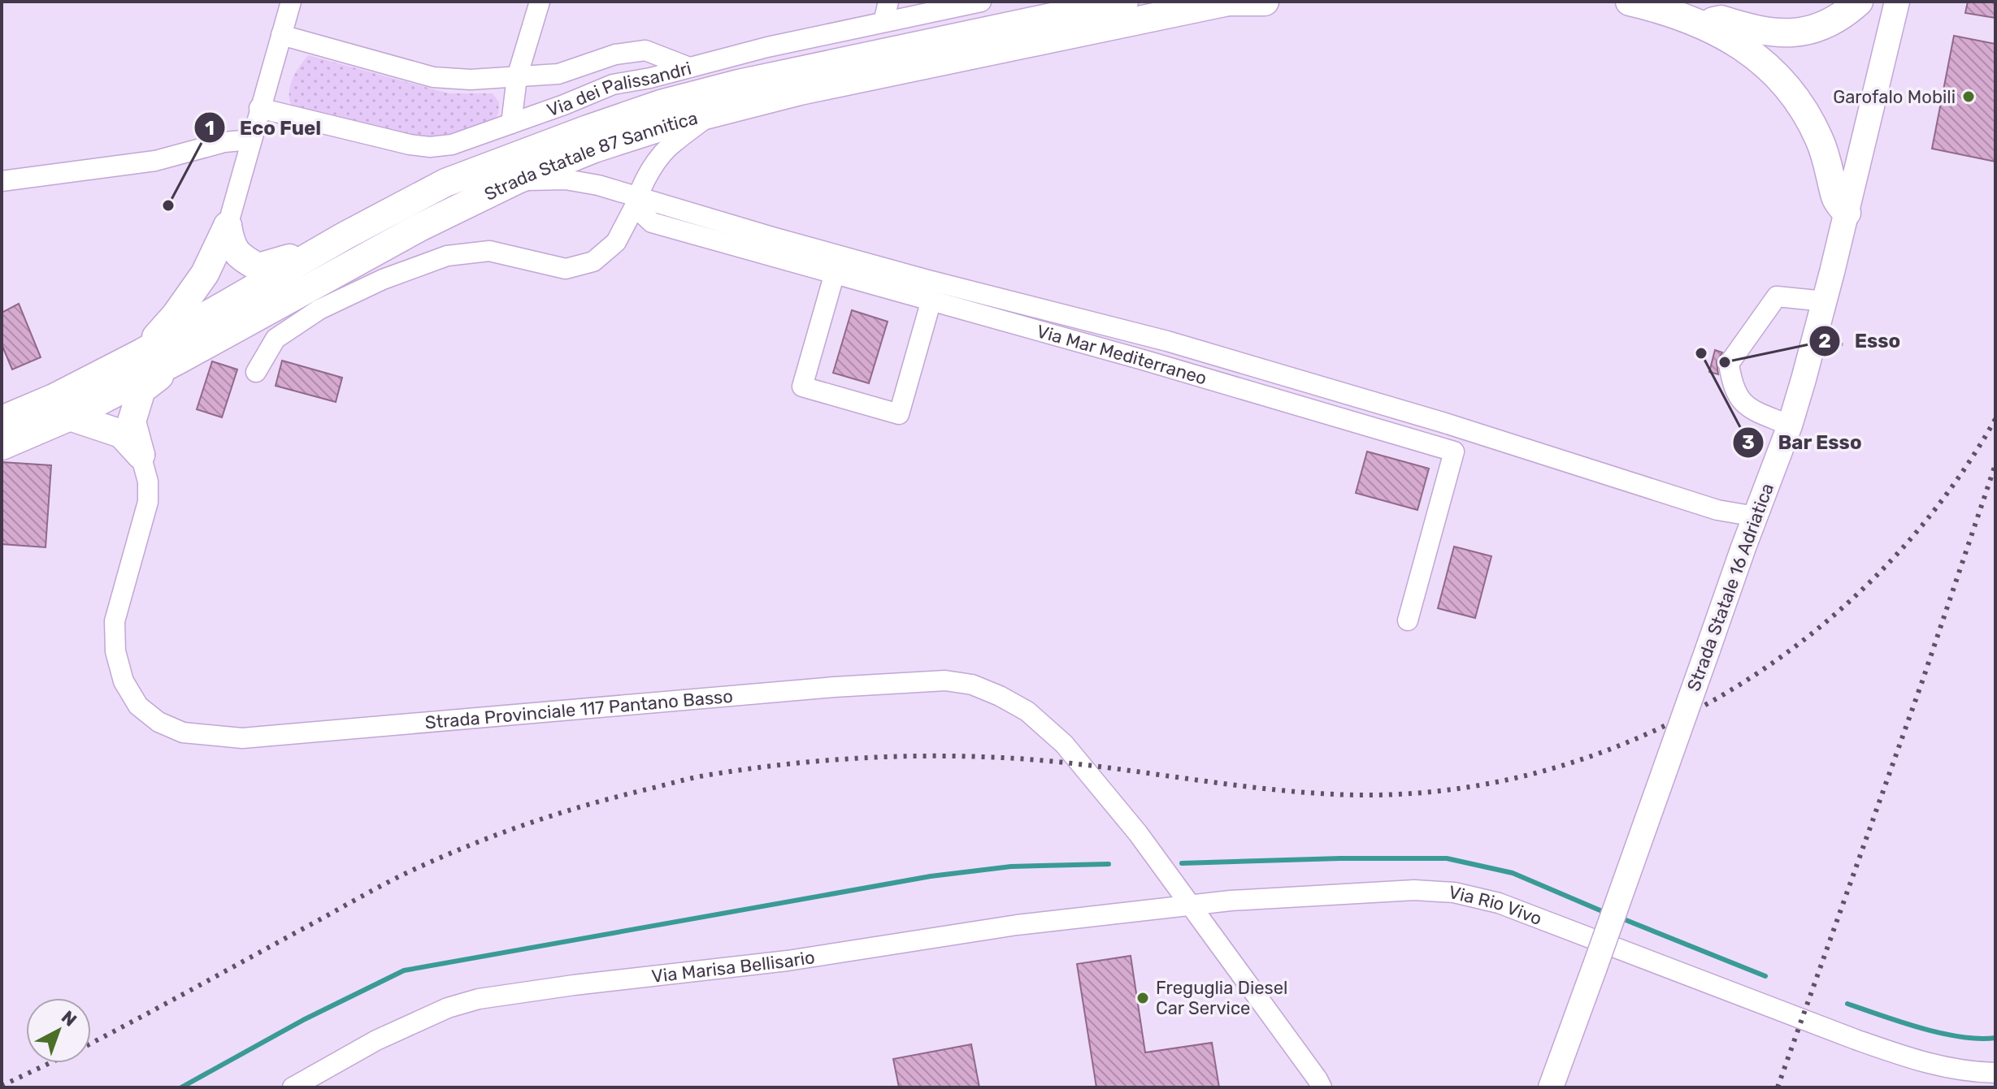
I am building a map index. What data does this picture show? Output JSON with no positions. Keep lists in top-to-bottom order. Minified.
{"streets":{"highway":["Strada Statale 87 Sannitica"],"main road":["Strada Statale 16 Adriatica"],"street":["Via dei Palissandri","Via Mar Mediterraneo","Strada Provinciale 117 Pantano Basso","Via Rio Vivo","Via Marisa Bellisario"]},"crossings":[["Strada Provinciale 117 Pantano Basso","Via Rio Vivo"],["Strada Provinciale 117 Pantano Basso","Via Marisa Bellisario"],["Via Rio Vivo","Via Marisa Bellisario"]],"places":["Garofalo Mobili","Eco Fuel","Bar Esso","Esso","Freguglia Diesel Car Service"],"north":"top right"}
